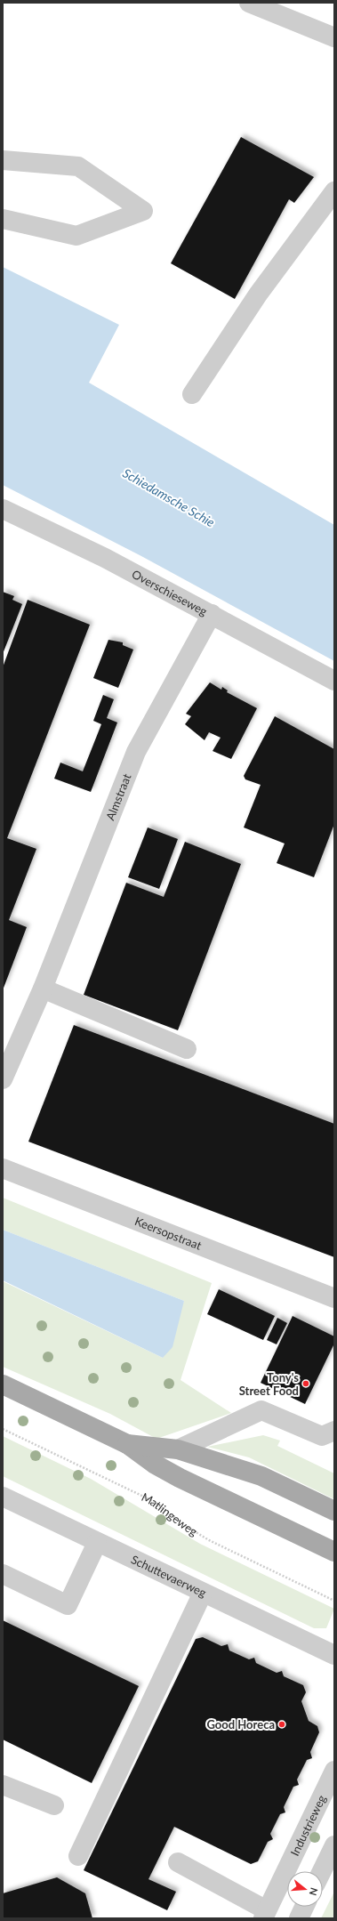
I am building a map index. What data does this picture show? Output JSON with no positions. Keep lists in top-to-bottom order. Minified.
{"streets":{"street":["Overschieseweg","Almstraat","Keersopstraat","Schuttevaerweg","Industrieweg"],"path":["Matlingeweg"]},"crossings":[["Overschieseweg","Almstraat"]],"water":["Schiedamsche Schie"],"places":["Tony's Street Food","Good Horeca"],"north":"right"}
